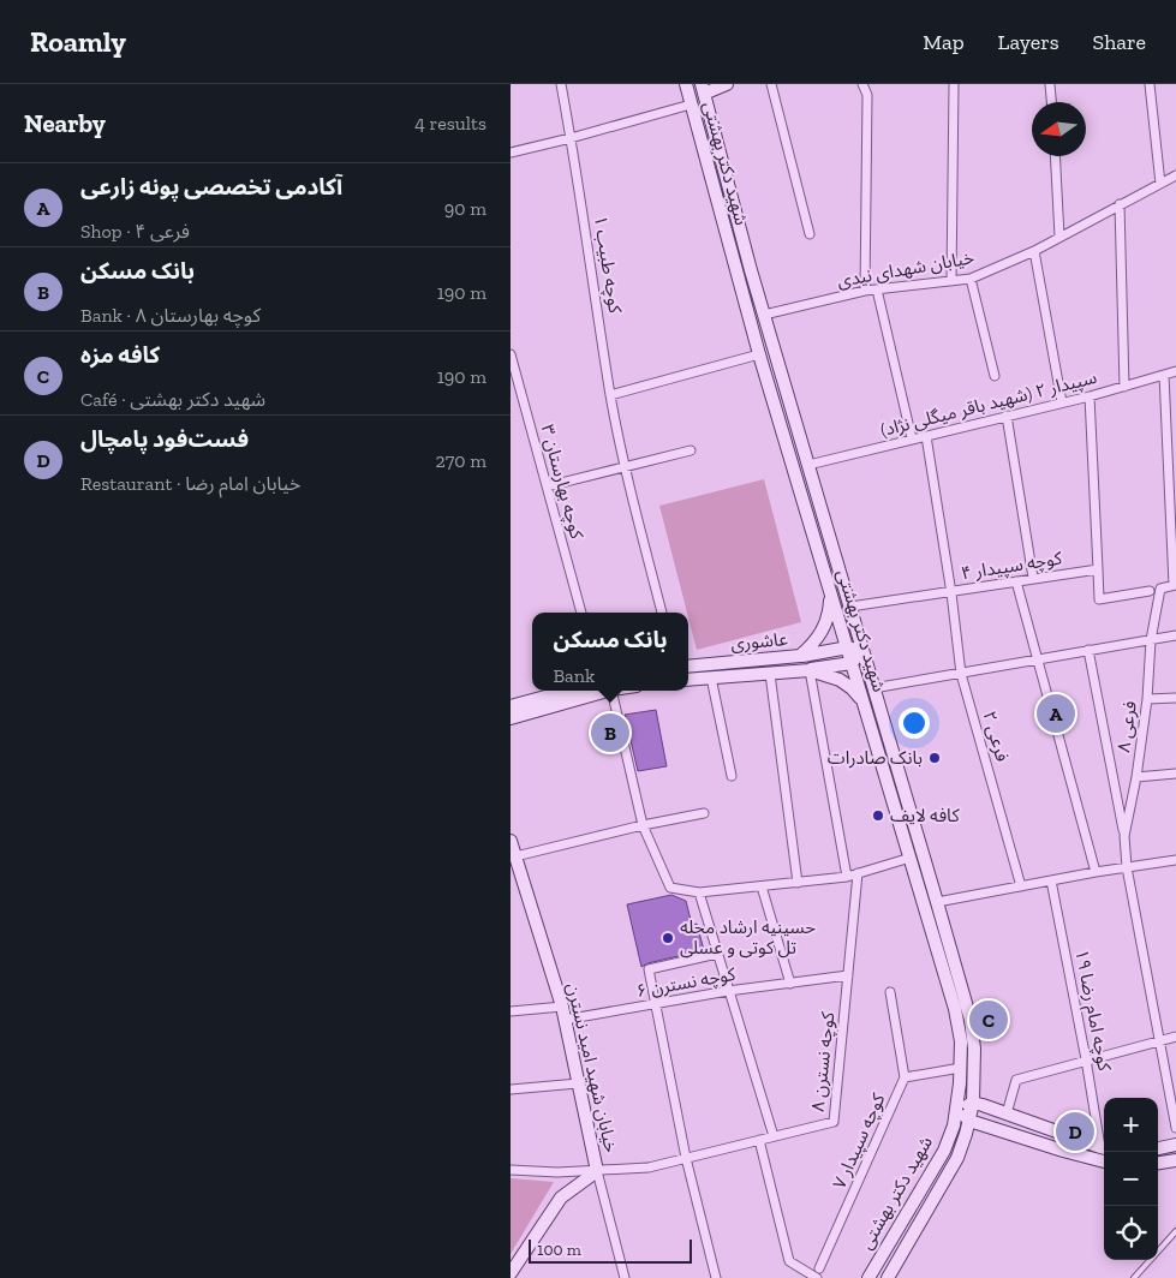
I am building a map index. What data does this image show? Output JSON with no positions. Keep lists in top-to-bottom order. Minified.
{"streets":{"main road":["شهید دکتر بهشتی","عاشوری","خیابان شهید امید نسترن"],"street":["کوچه طبیب ۱","خیابان شهدای نیدی","سپیدار ۲ (شهید باقر میگلی نژاد)","کوچه بهارستان ۳","کوچه سپیدار ۴","فرعی ۸","فرعی ۲","کوچه نسترن ۶","کوچه امام رضا ۱۹","کوچه نسترن ۸","کوچه سپیدار ۷"]},"crossings":[["شهید دکتر بهشتی","خیابان شهدای نیدی"],["شهید دکتر بهشتی","سپیدار ۲ (شهید باقر میگلی نژاد)"],["شهید دکتر بهشتی","کوچه سپیدار ۴"],["شهید دکتر بهشتی","عاشوری"],["شهید دکتر بهشتی","کوچه سپیدار ۷"],["سپیدار ۲ (شهید باقر میگلی نژاد)","فرعی ۲"],["کوچه سپیدار ۴","فرعی ۲"],["کوچه نسترن ۶","کوچه نسترن ۸"],["کوچه نسترن ۶","خیابان شهید امید نسترن"],["کوچه نسترن ۸","خیابان شهید امید نسترن"]],"places":["بانک صادرات","کافه لایف","حسینیه ارشاد محله تل کوتی و عسلی"],"scale_bar":"100 m","north":"left","page":{"header":"Roamly","nav":["Map","Layers","Share"],"heading":["Nearby","4 results"],"list":[{"mark":"A","name":"آکادمی تخصصی پونه زارعی","note":"Shop · فرعی ۴","value":"90 m"},{"mark":"B","name":"بانک مسکن","note":"Bank · کوچه بهارستان ۸","value":"190 m"},{"mark":"C","name":"کافه مزه","note":"Café · شهید دکتر بهشتی","value":"190 m"},{"mark":"D","name":"فست‌فود پامچال","note":"Restaurant · خیابان امام رضا","value":"270 m"}],"popup":["بانک مسکن","Bank"],"pins":["A","B","C","D"],"map_buttons":["+","−"],"scale":"100 m"}}
